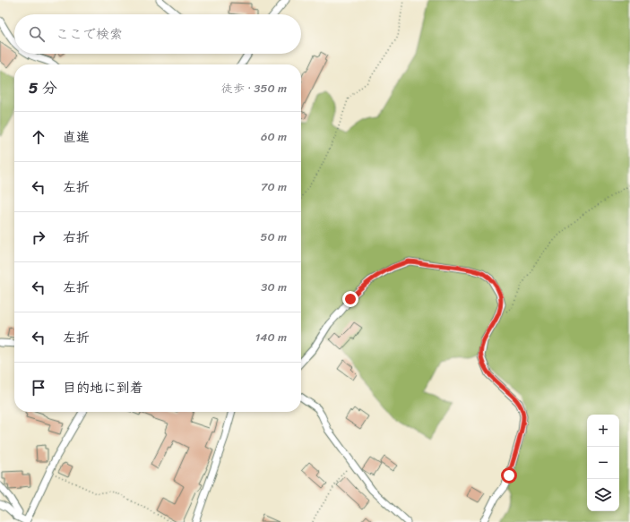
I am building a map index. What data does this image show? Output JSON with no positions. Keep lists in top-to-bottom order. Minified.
{"page":{"search":"ここで検索","heading":["5 分","徒歩 · 350 m"],"list":[["直進","60 m"],["左折","70 m"],["右折","50 m"],["左折","30 m"],["左折","140 m"],"目的地に到着"],"map_buttons":["+","−"]}}
